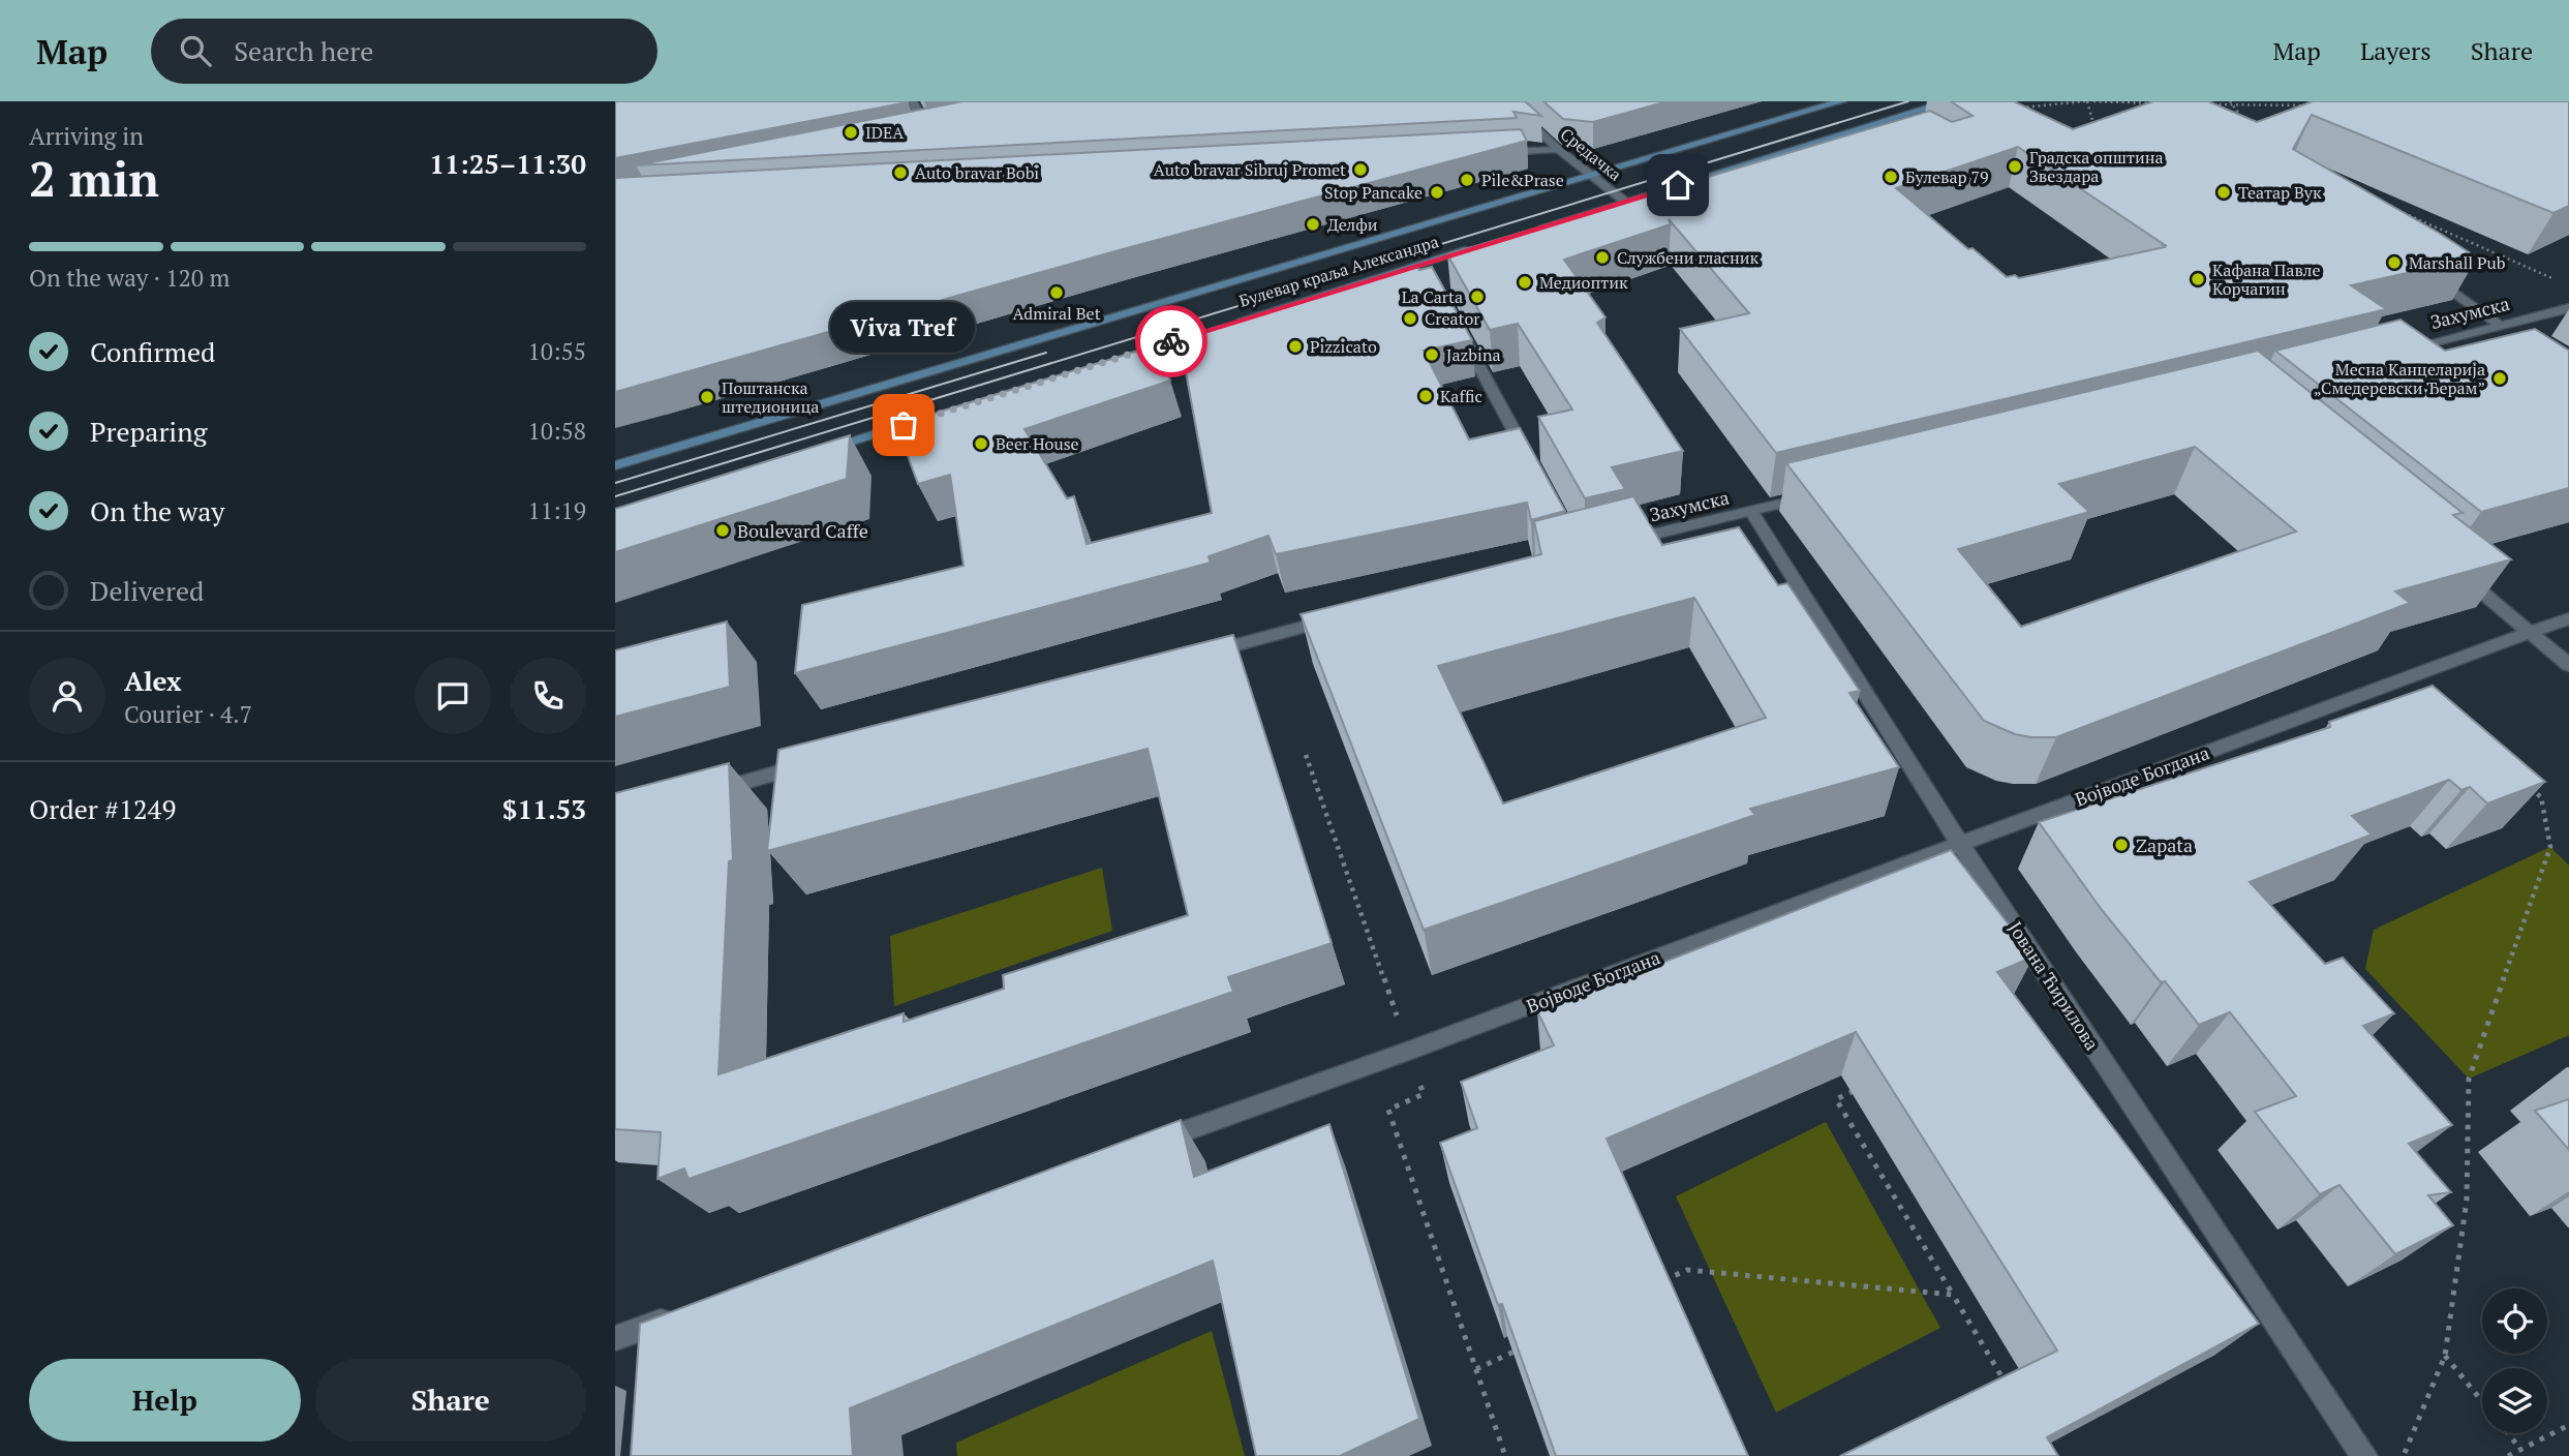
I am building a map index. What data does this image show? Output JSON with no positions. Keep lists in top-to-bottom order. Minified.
{"streets":{"main road":["Булевар краља Александра"],"street":["Средачка","Захумска","Војводе Богдана","Јована Ћирилова"]},"crossings":[["Средачка","Булевар краља Александра"],["Захумска","Јована Ћирилова"],["Војводе Богдана","Јована Ћирилова"]],"places":["IDEA","Градска општина Звездара","Auto bravar Sibruj Promet","Auto bravar Bobi","Булевар 79","Pile&Prase","Stop Pancake","Театар Вук","Делфи","Службени гласник","Marshall Pub","Кафана Павле Корчагин","Медиоптик","Admiral Bet","La Carta","Creator","Pizzicato","Jazbina","Месна Канцеларија „Смедеревски Ђерам”","Kaffic","Поштанска штедионица","Viva Tref","Beer House","Boulevard Caffe","Zapata"],"page":{"header":"Map","search":"Search here","nav":["Map","Layers","Share"],"heading":["2 min","Arriving in","11:25–11:30"],"panel":["Alex","Courier · 4.7","Order #1249","$11.53"],"bar":"On the way · 120 m","bubble":"Viva Tref","list":[["Confirmed","10:55"],["Preparing","10:58"],["On the way","11:19"],"Delivered"],"buttons":["Help","Share"]}}
